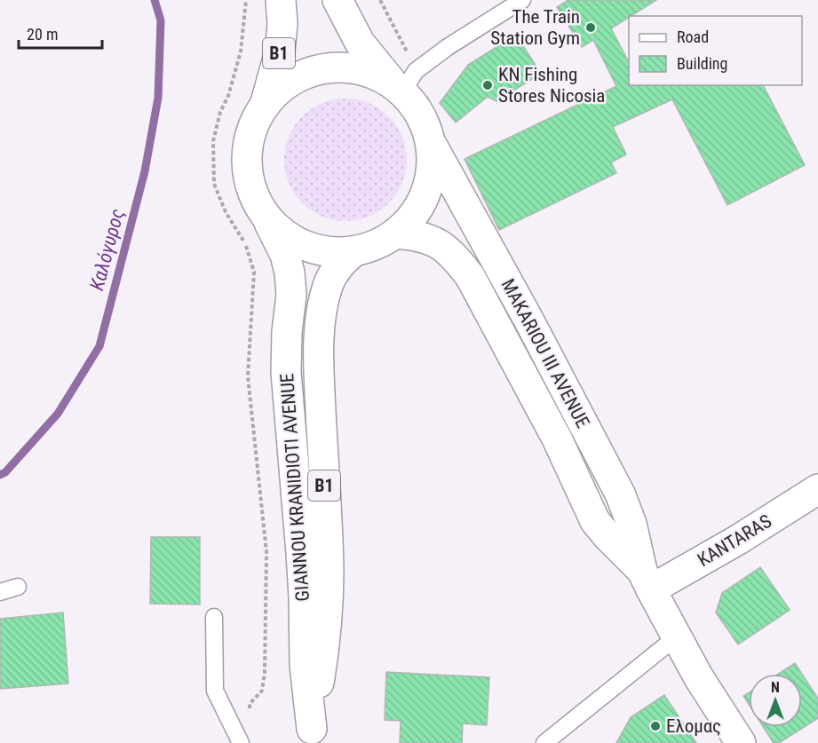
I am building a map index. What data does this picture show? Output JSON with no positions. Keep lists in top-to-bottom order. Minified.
{"streets":{"main road":["B1","MAKARIOU III AVENUE","GIANNOU KRANIDIOTI AVENUE","KANTARAS"]},"crossings":[["B1","MAKARIOU III AVENUE"],["B1","GIANNOU KRANIDIOTI AVENUE"],["MAKARIOU III AVENUE","GIANNOU KRANIDIOTI AVENUE"],["MAKARIOU III AVENUE","KANTARAS"]],"water":["Καλόγυρος"],"places":["The Train Station Gym","KN Fishing Stores Nicosia","Ελομας"],"legend":["Road","Building"],"scale_bar":"20 m","north":"top"}
